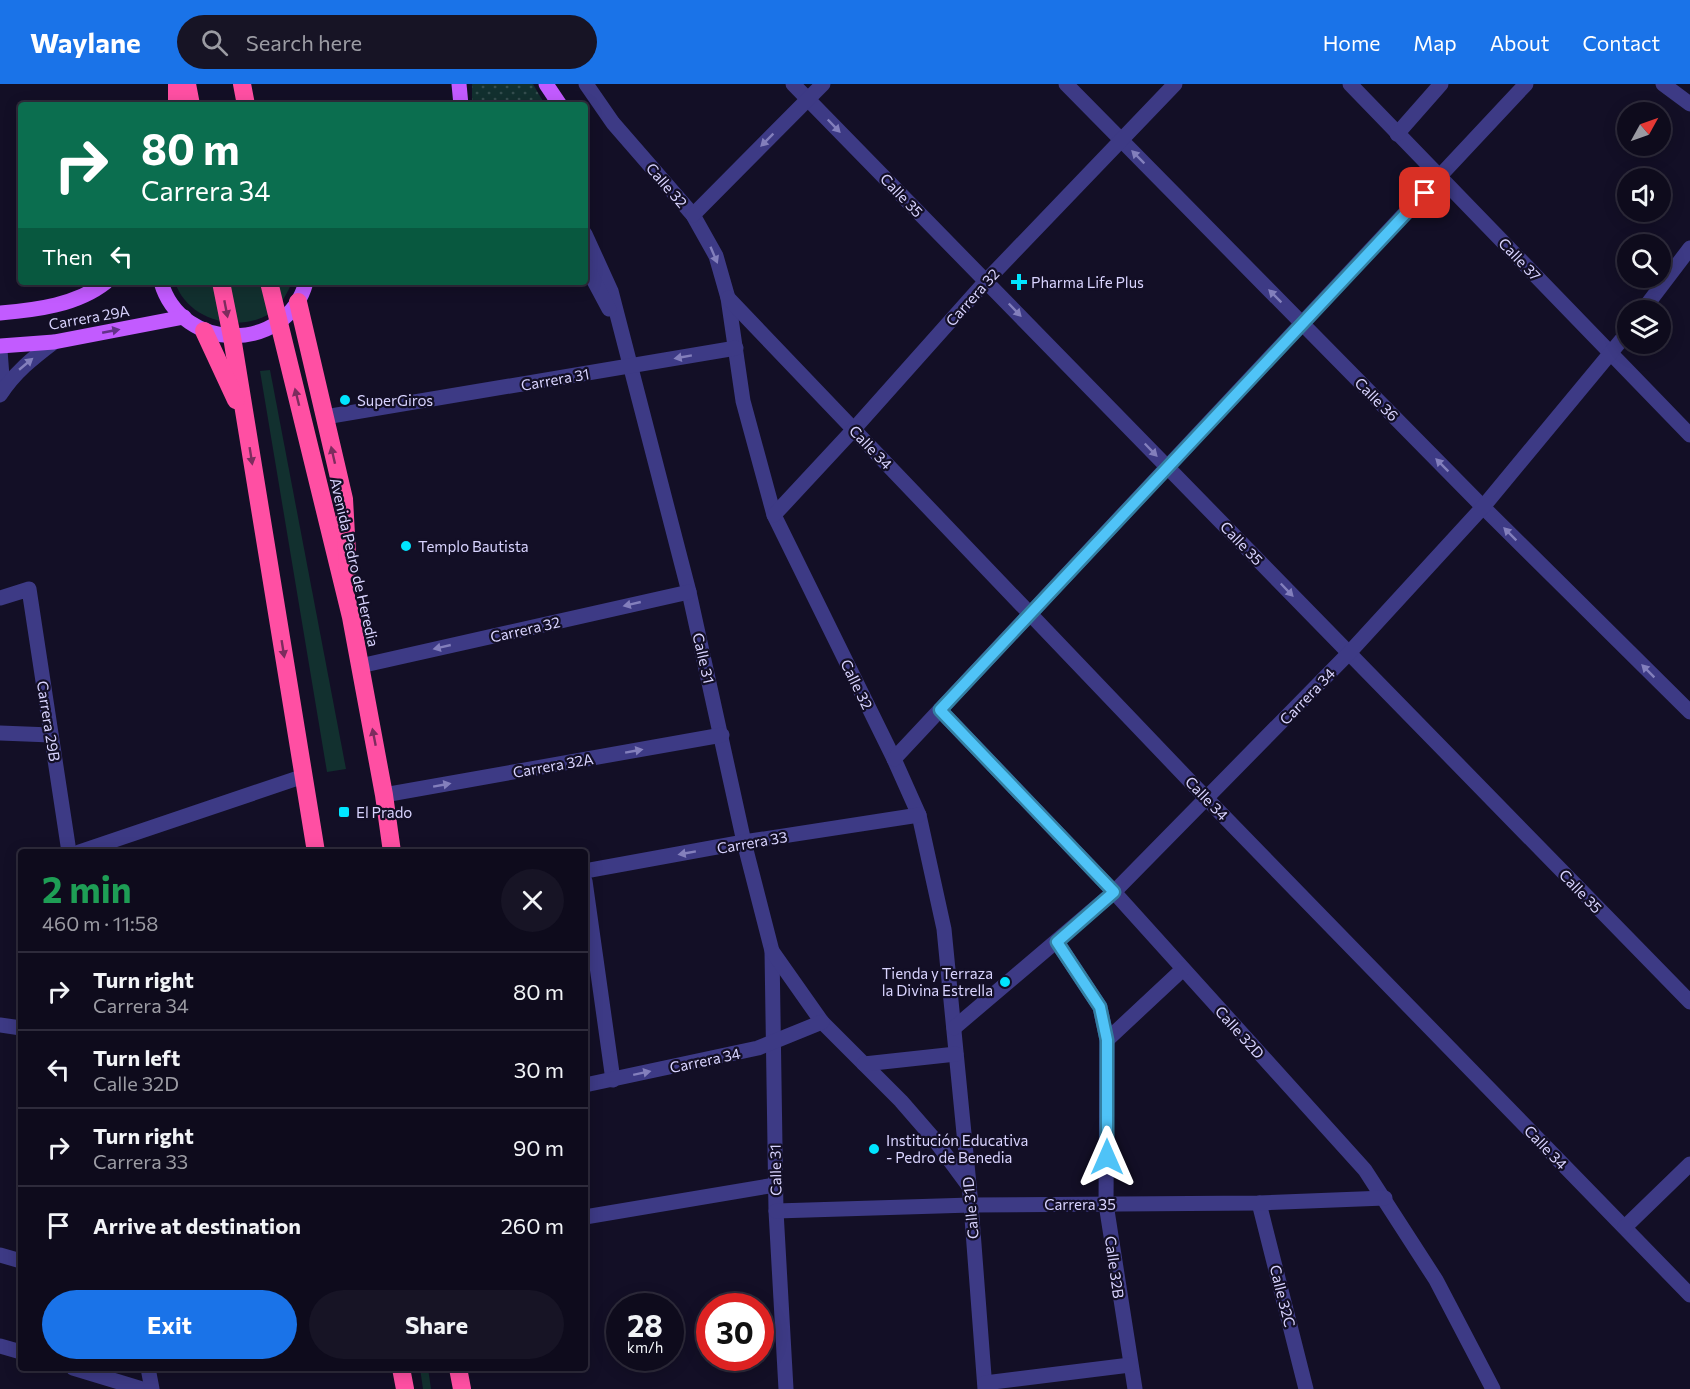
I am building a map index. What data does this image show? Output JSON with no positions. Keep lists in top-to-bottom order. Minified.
{"streets":{"highway":["Avenida Pedro de Heredia"],"main road":["Carrera 29A"],"street":["Calle 32","Calle 35","Calle 37","Carrera 32","Carrera 31","Calle 36","Calle 34","Calle 31","Carrera 34","Carrera 29B","Carrera 32A","Carrera 33","Calle 32D","Carrera 35","Calle 31D","Calle 32B","Calle 32C"]},"crossings":[["Calle 32","Carrera 32"],["Calle 32","Carrera 31"],["Calle 32","Calle 34"],["Calle 32","Carrera 34"],["Calle 32","Carrera 33"],["Calle 32","Calle 31D"],["Calle 35","Carrera 32"],["Calle 35","Carrera 34"],["Calle 37","Carrera 34"],["Carrera 32","Calle 36"],["Carrera 32","Calle 34"],["Carrera 32","Avenida Pedro de Heredia"],["Carrera 32","Calle 31"],["Carrera 31","Calle 31"],["Calle 36","Carrera 34"],["Calle 34","Carrera 34"],["Avenida Pedro de Heredia","Carrera 32A"],["Calle 31","Carrera 34"],["Calle 31","Carrera 32A"],["Calle 31","Carrera 33"],["Calle 31","Carrera 35"],["Calle 31","Calle 31D"],["Carrera 34","Calle 32D"],["Carrera 34","Calle 31D"],["Carrera 34","Calle 32B"],["Calle 32D","Carrera 35"],["Carrera 35","Calle 31D"],["Carrera 35","Calle 32B"],["Carrera 35","Calle 32C"]],"one_way":["Calle 35","Carrera 32","Calle 36","Carrera 32A","Carrera 33"],"places":{"health":["Pharma Life Plus"],"other":["SuperGiros","Templo Bautista","Tienda y Terraza la Divina Estrella","Institución Educativa - Pedro de Benedia"],"transit":["El Prado"]},"north":"top right","page":{"header":"Waylane","search":"Search here","nav":["Home","Map","About","Contact"],"turn":["80 m","Carrera 34"],"then":"Then","heading":["2 min","460 m · 11:58"],"list":[{"name":"Turn right","note":"Carrera 34","value":"80 m"},{"name":"Turn left","note":"Calle 32D","value":"30 m"},{"name":"Turn right","note":"Carrera 33","value":"90 m"},{"name":"Arrive at destination","value":"260 m"}],"buttons":["Exit","Share"],"speed":"28 km/h","limit":"30"}}
